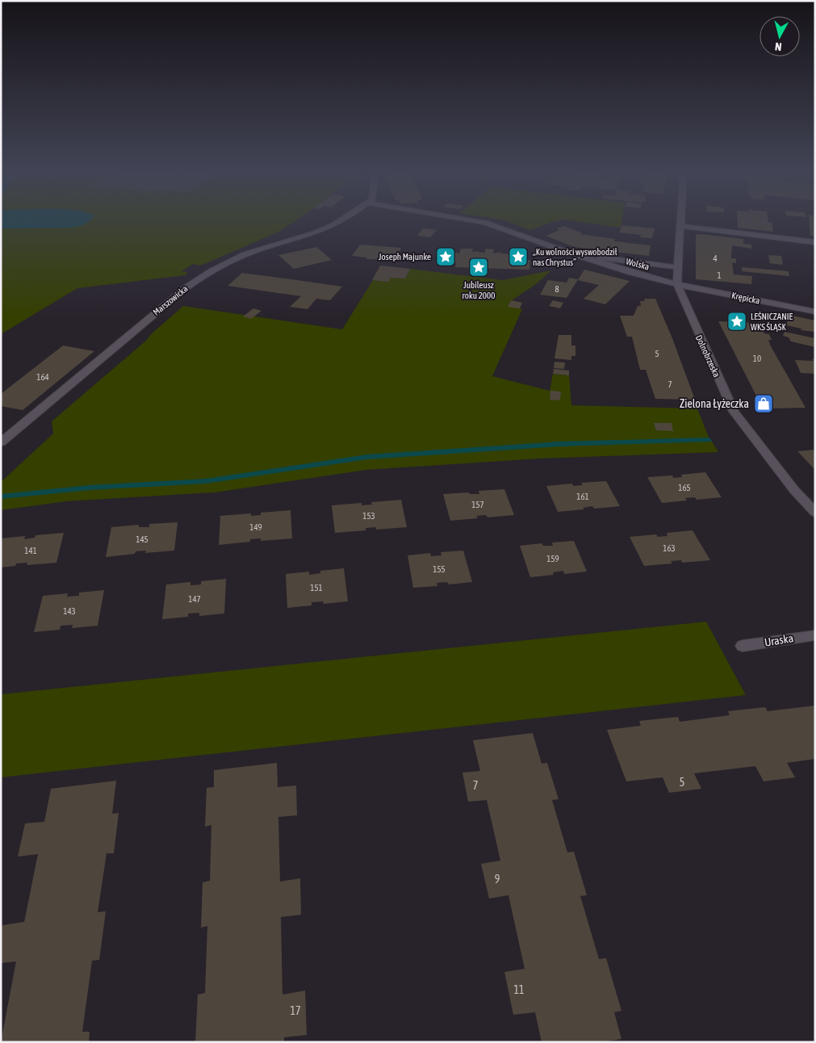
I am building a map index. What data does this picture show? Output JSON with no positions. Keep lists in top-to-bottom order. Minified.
{"streets":{"street":["Wolska","Krępicka","Marszowicka","Dolnobrzeska","Uraska"]},"crossings":[["Wolska","Krępicka"],["Wolska","Dolnobrzeska"],["Krępicka","Dolnobrzeska"]],"places":{"place":["Joseph Majunke","„Ku wolności wyswobodził nas Chrystus”","Jubileusz roku 2000","LEŚNICZANIE WKS ŚLĄSK"],"shop":["Zielona Łyżeczka"]},"house_numbers":["4","1","8","5","10","164","7","165","161","157","153","149","145","163","141","159","155","151","147","143","5","7","9","11","17"],"north":"bottom"}
